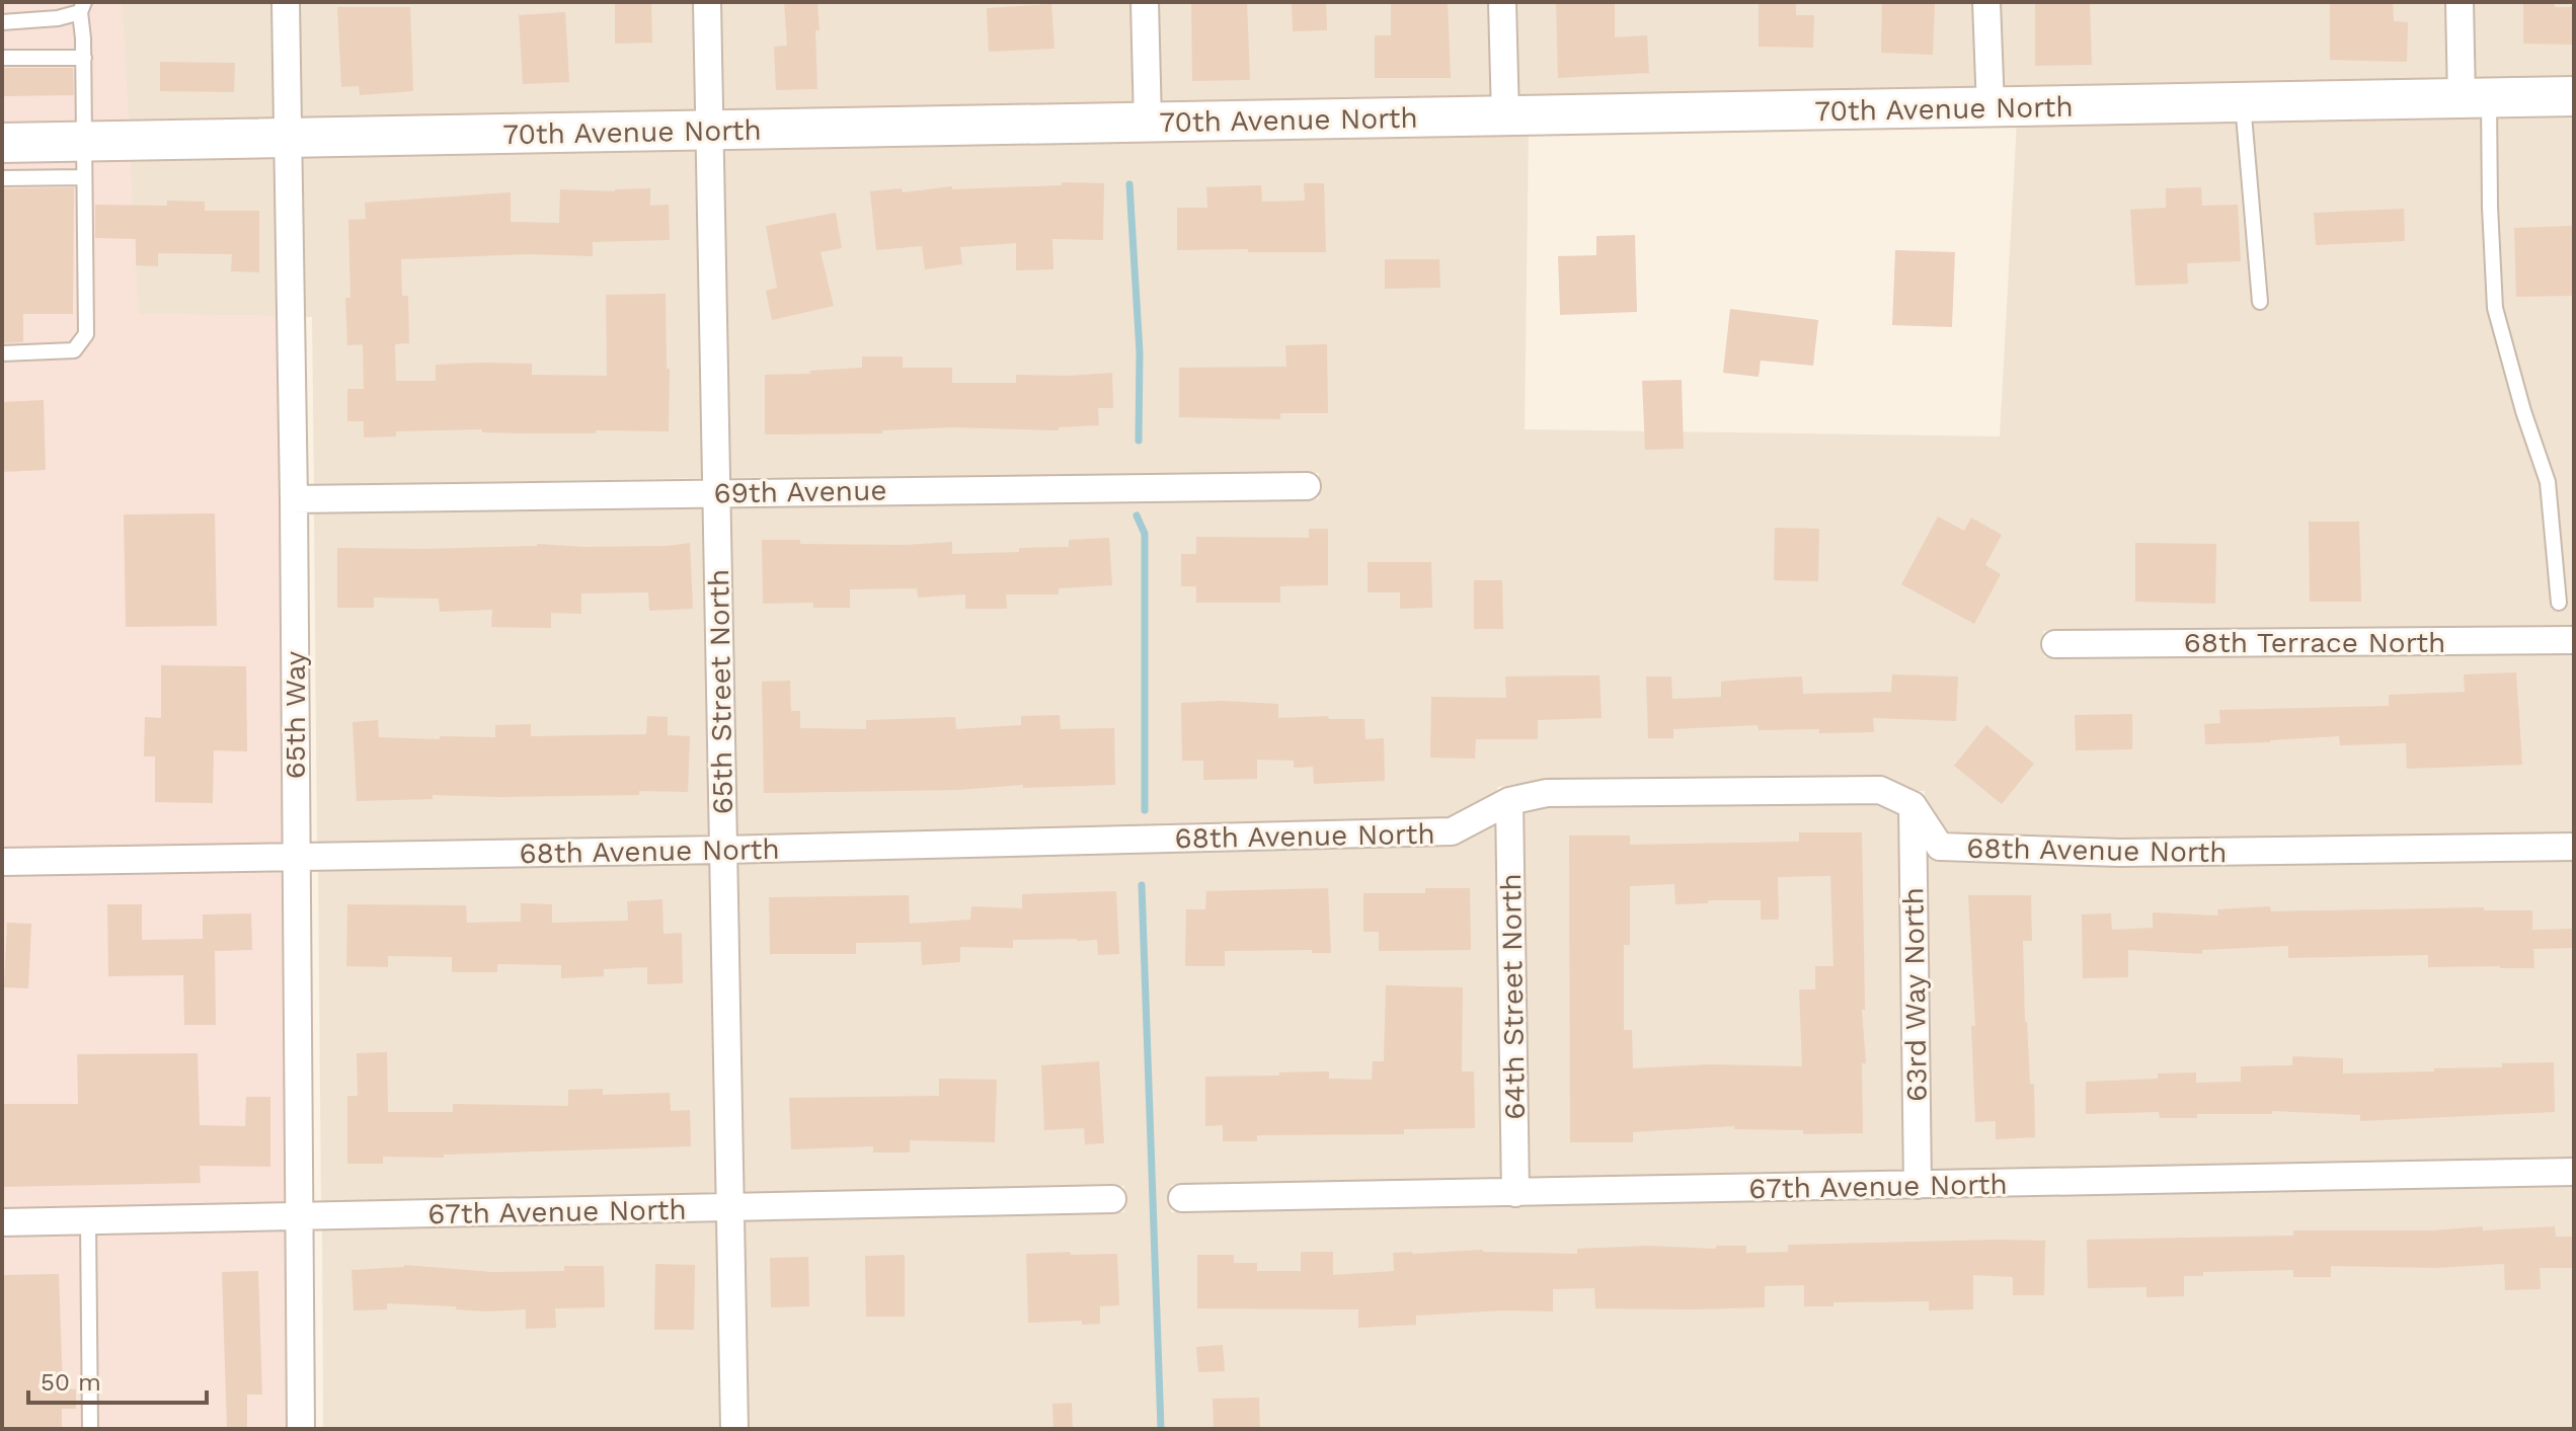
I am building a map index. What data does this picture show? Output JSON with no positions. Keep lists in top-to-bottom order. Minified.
{"streets":{"street":["70th Avenue North","69th Avenue","68th Terrace North","65th Street North","65th Way","68th Avenue North","63rd Way North","64th Street North","67th Avenue North"]},"crossings":[["70th Avenue North","65th Street North"],["70th Avenue North","65th Way"],["69th Avenue","65th Street North"],["69th Avenue","65th Way"],["65th Street North","68th Avenue North"],["65th Street North","67th Avenue North"],["65th Way","68th Avenue North"],["65th Way","67th Avenue North"],["68th Avenue North","63rd Way North"],["68th Avenue North","64th Street North"],["63rd Way North","67th Avenue North"],["64th Street North","67th Avenue North"]],"scale_bar":"50 m"}
